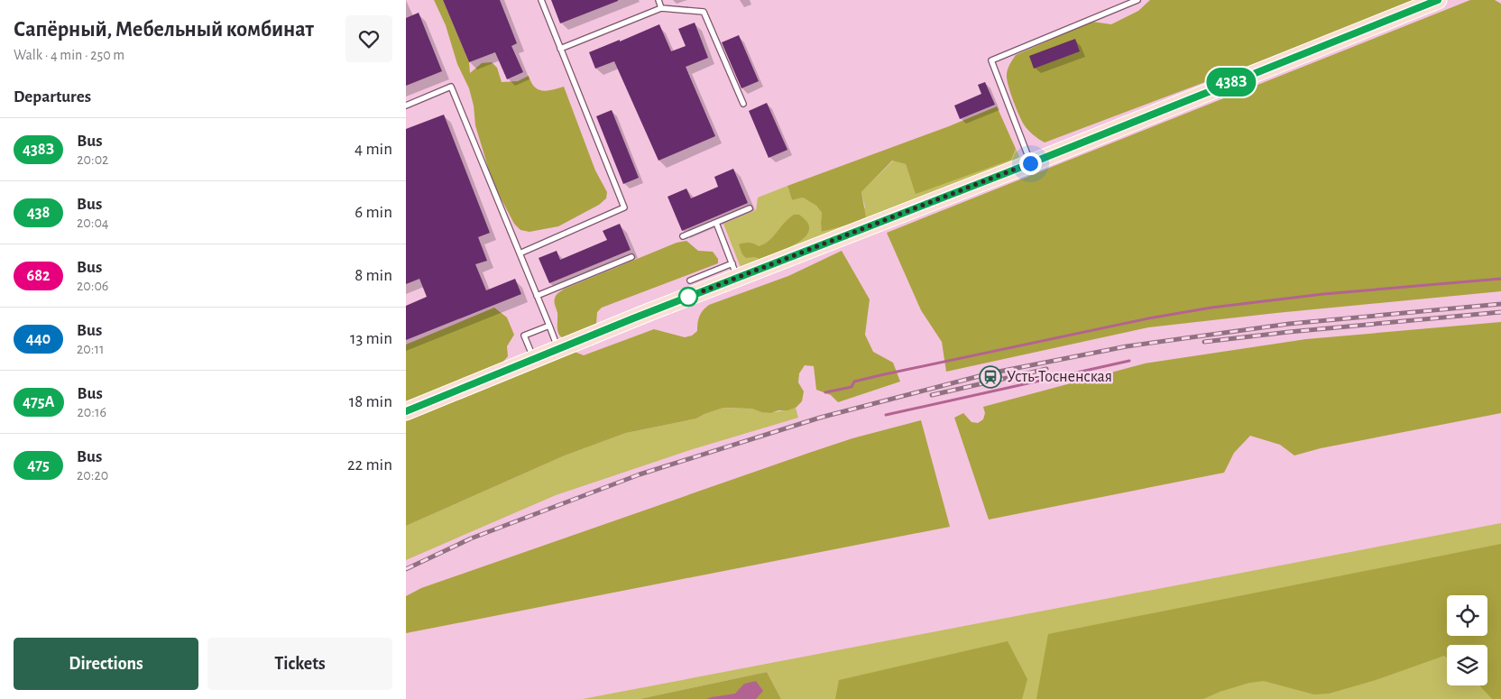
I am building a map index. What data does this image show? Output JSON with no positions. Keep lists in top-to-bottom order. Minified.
{"places":{"station":["Усть-Тосненская"]},"lines":["bus line 438З"],"page":{"heading":[["Сапёрный, Мебельный комбинат","Walk · 4 min · 250 m"],"Departures"],"on_map":"438З","list":[{"mark":"438З","name":"Bus","note":"20:02","value":"4 min"},{"mark":"438","name":"Bus","note":"20:04","value":"6 min"},{"mark":"682","name":"Bus","note":"20:06","value":"8 min"},{"mark":"440","name":"Bus","note":"20:11","value":"13 min"},{"mark":"475А","name":"Bus","note":"20:16","value":"18 min"},{"mark":"475","name":"Bus","note":"20:20","value":"22 min"}],"buttons":["Directions","Tickets"]}}
